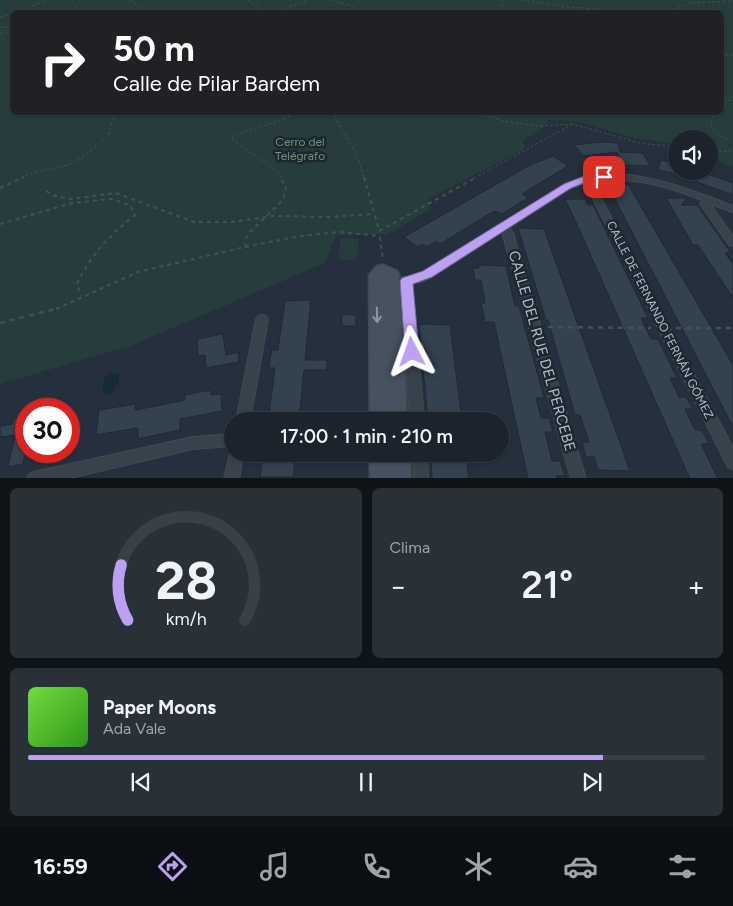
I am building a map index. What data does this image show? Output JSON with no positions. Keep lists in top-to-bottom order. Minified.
{"streets":{"street":["CALLE DE FERNANDO FERNÁN GÓMEZ","CALLE DEL RUE DEL PERCEBE"]},"parks":["Cerro del Telégrafo"],"page":{"turn":["50 m","Calle de Pilar Bardem"],"limit":"30","trip":"17:00 · 1 min · 210 m","tile":"Clima","heat":["−","21°","+"],"song":["Paper Moons","Ada Vale"],"tabs":"16:59","gauge":["28","km/h"]}}
